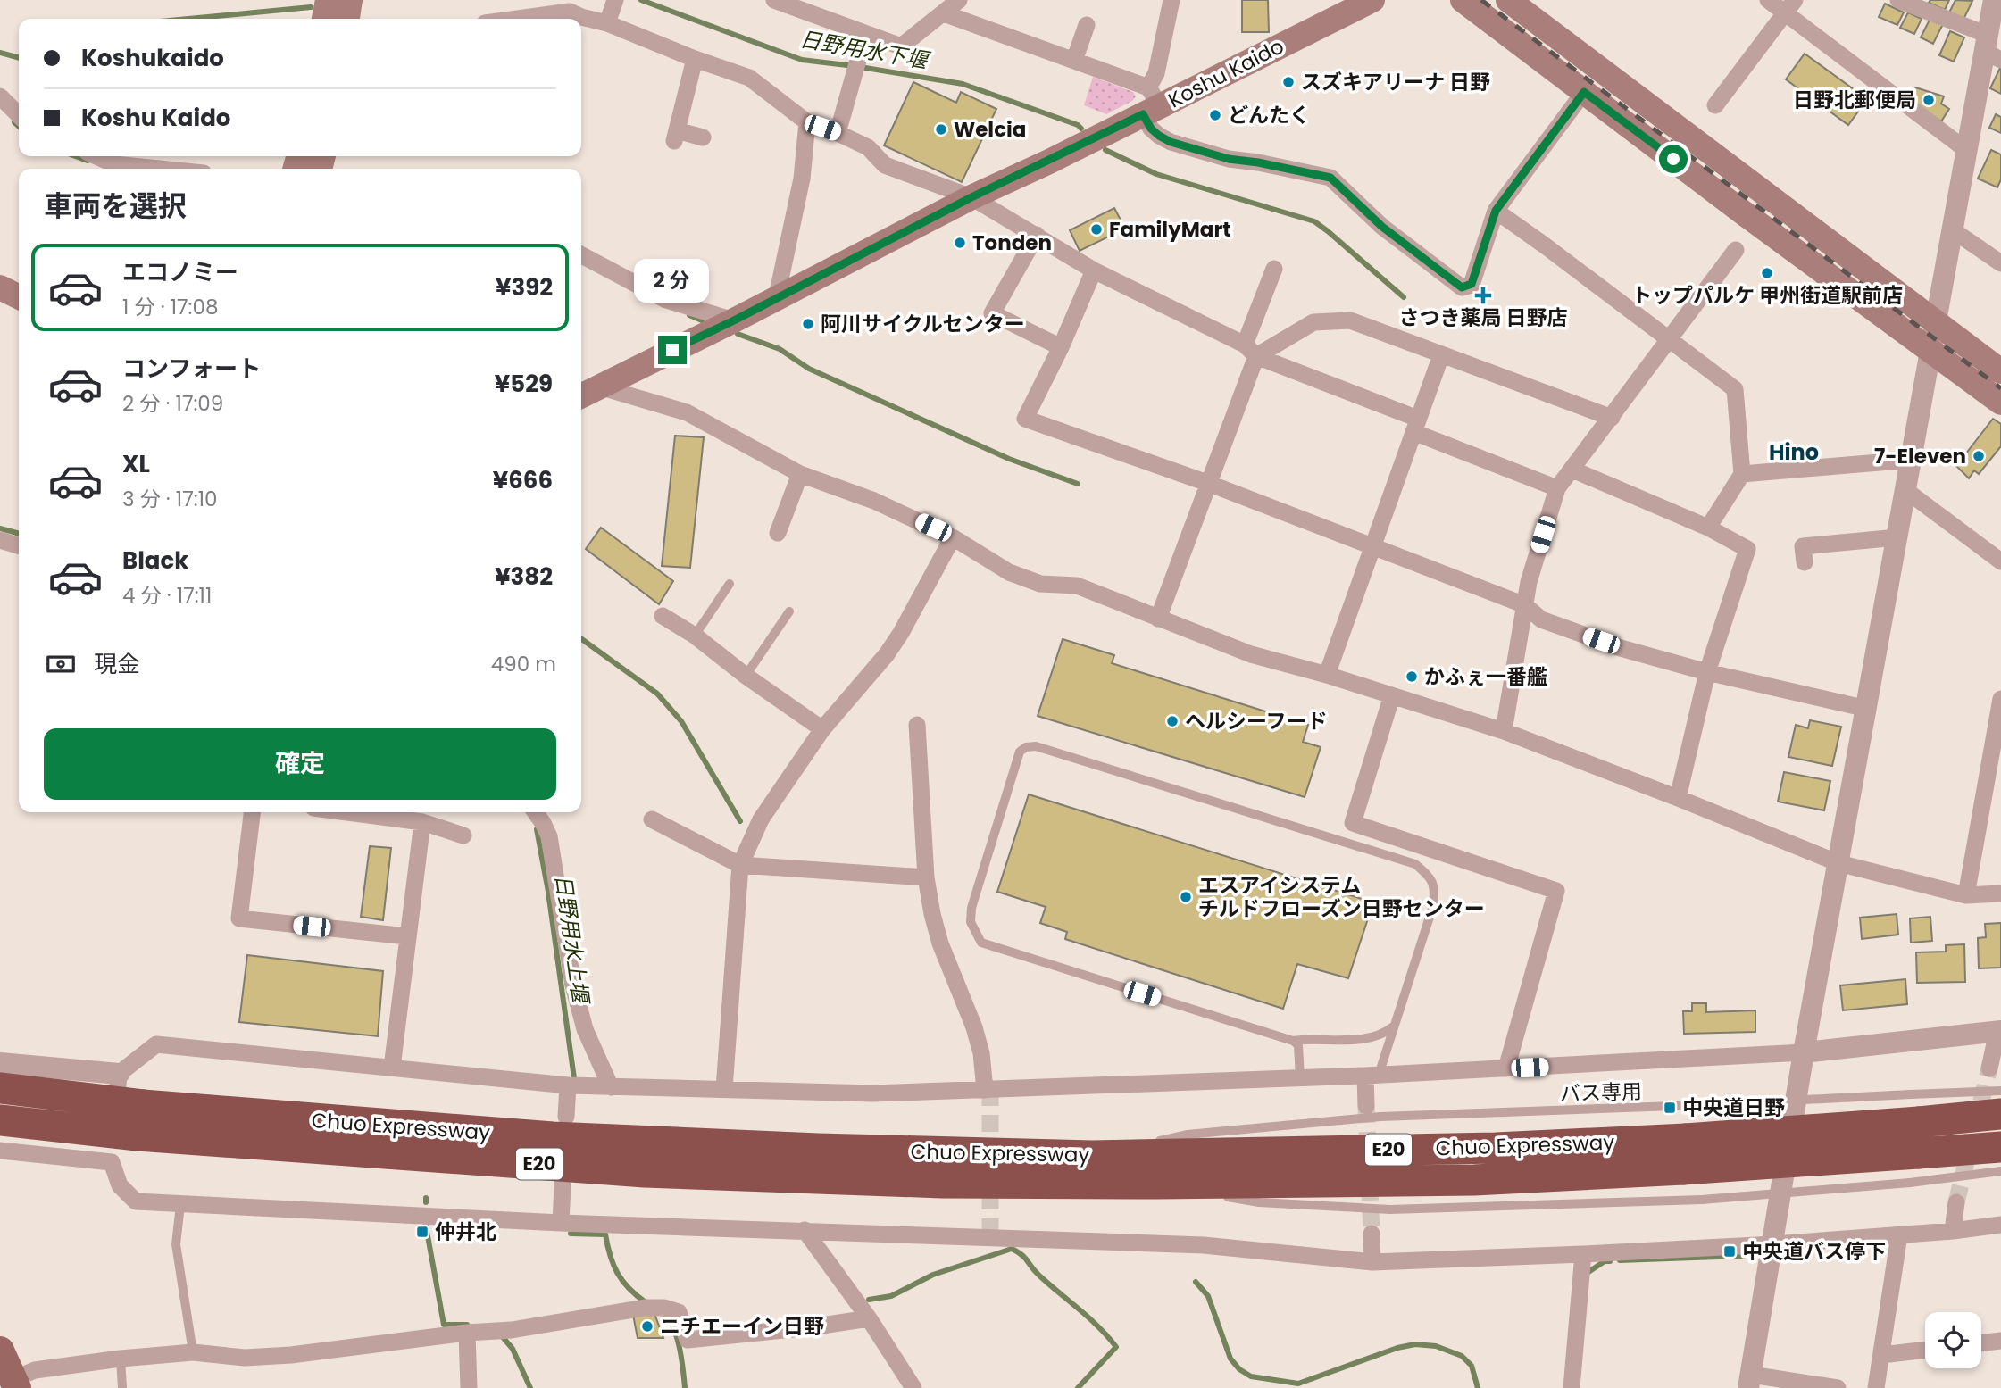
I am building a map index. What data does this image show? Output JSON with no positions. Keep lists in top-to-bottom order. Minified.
{"streets":{"highway":["Chuo Expressway","E20"],"main road":["Koshu Kaido"],"lane":["バス専用"]},"crossings":[["バス専用","Chuo Expressway"]],"districts":["Hino"],"water":["日野用水下堰","日野用水上堰"],"places":{"other":["スズキアリーナ 日野","日野北郵便局","どんたく","Welcia","FamilyMart","Tonden","トップパルケ 甲州街道駅前店","阿川サイクルセンター","7-Eleven","かふぇ一番艦","ヘルシーフード","エスアイシステム チルドフローズン日野センター","ニチエーイン日野"],"health":["さつき薬局 日野店"],"transit":["中央道日野","仲井北","中央道バス停下"]},"page":{"banner":["Koshukaido","Koshu Kaido"],"heading":"車両を選択","list":[{"name":"エコノミー","note":"1 分 · 17:08","value":"¥392"},{"name":"コンフォート","note":"2 分 · 17:09","value":"¥529"},{"name":"XL","note":"3 分 · 17:10","value":"¥666"},{"name":"Black","note":"4 分 · 17:11","value":"¥382"}],"bubble":"2 分","pay":["現金","490 m"],"buttons":"確定"}}
